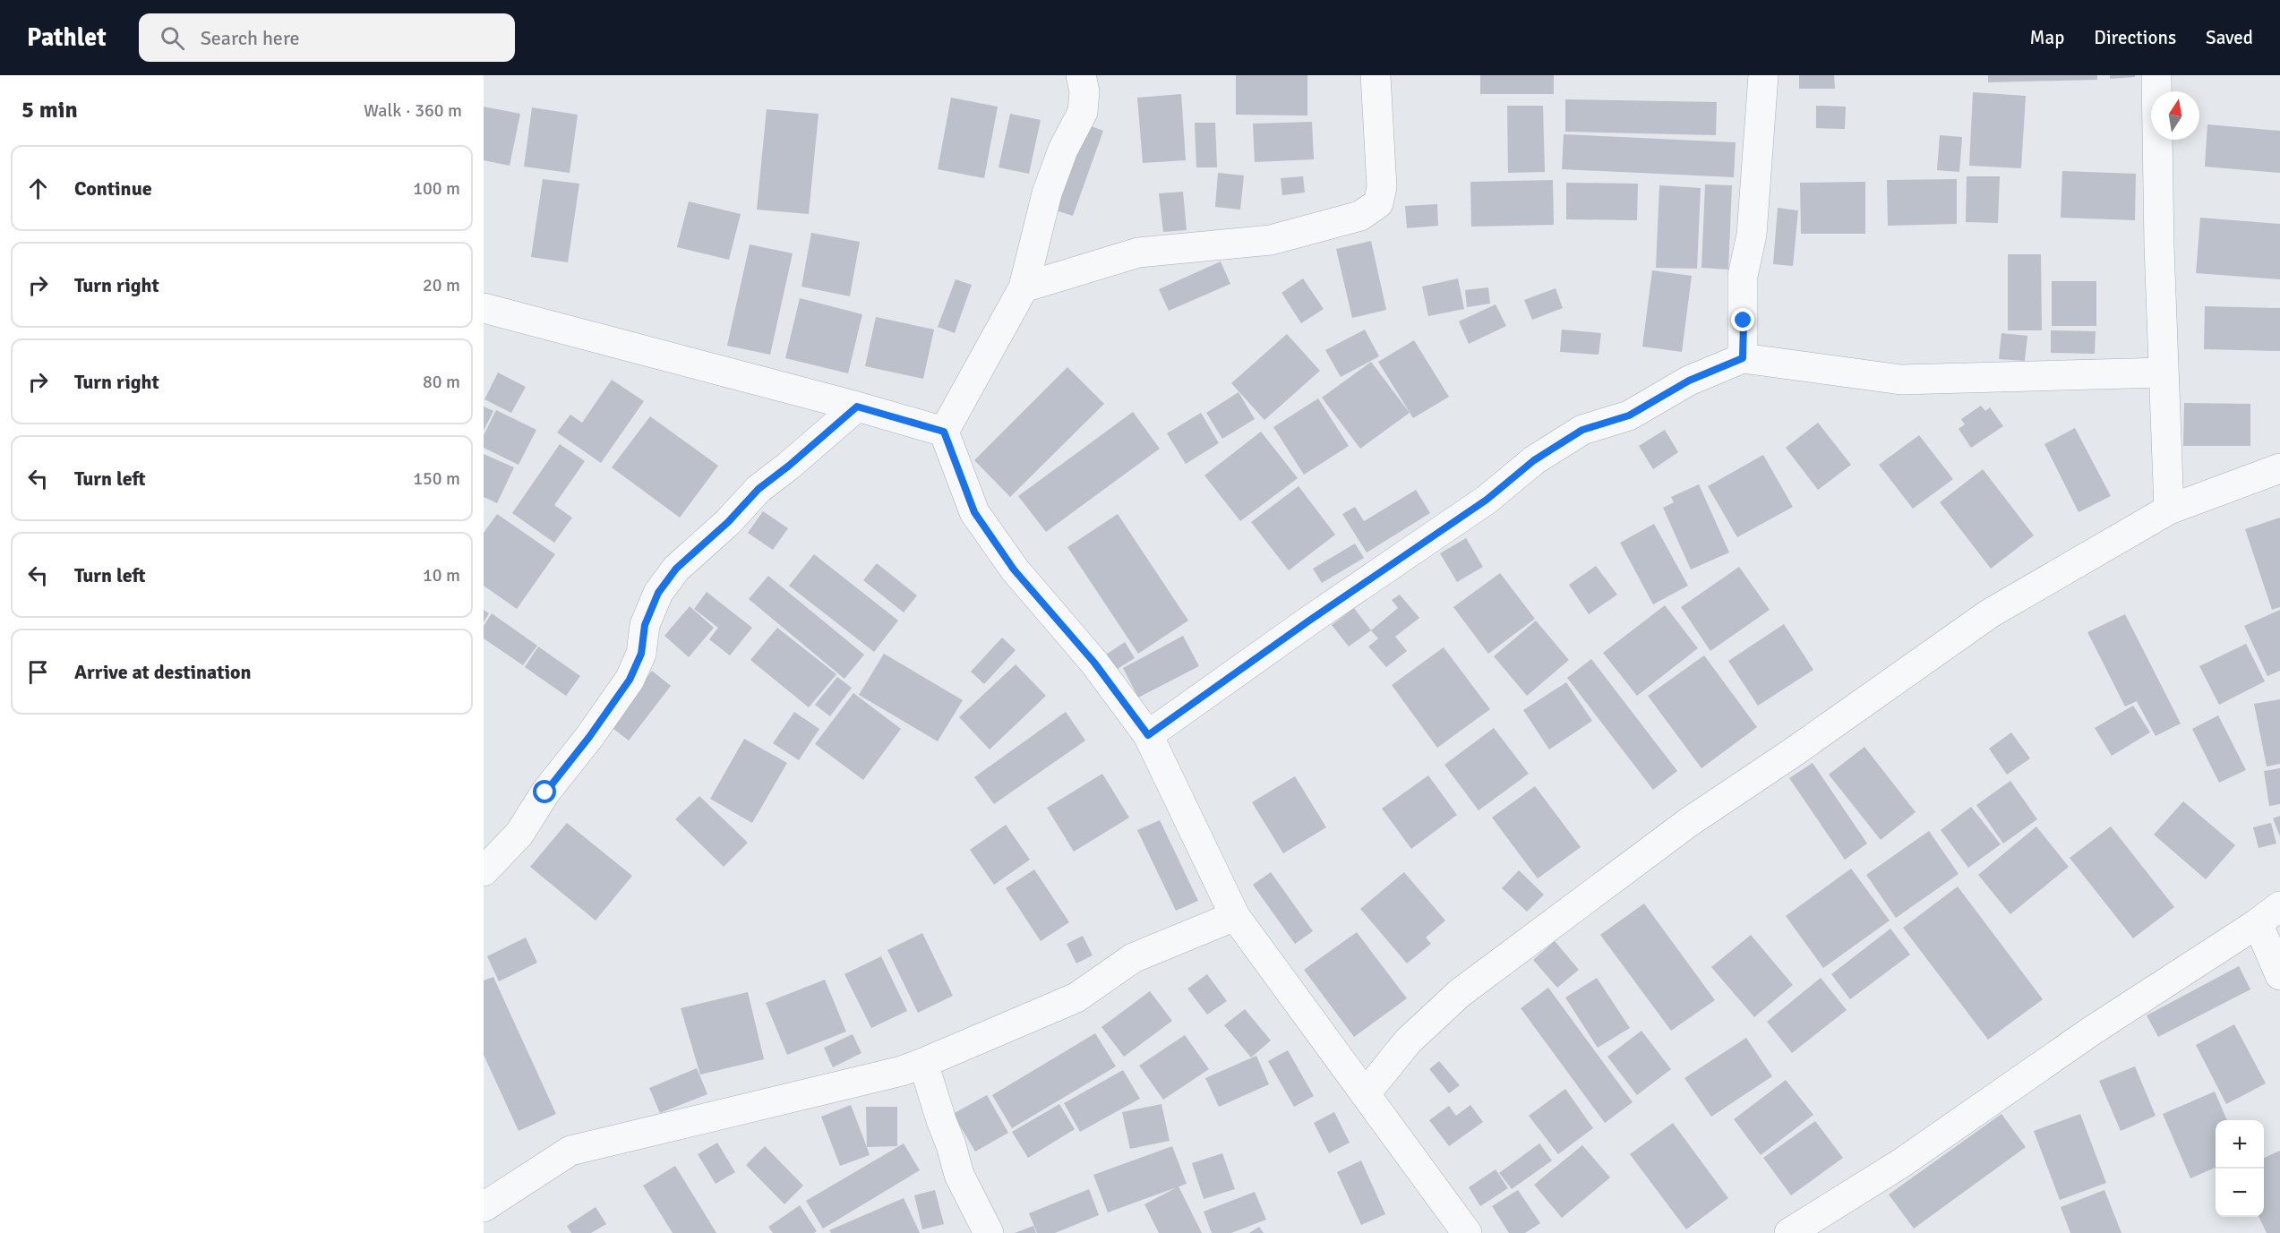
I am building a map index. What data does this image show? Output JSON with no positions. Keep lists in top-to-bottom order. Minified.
{"north":"top","page":{"header":"Pathlet","search":"Search here","nav":["Map","Directions","Saved"],"heading":["5 min","Walk · 360 m"],"list":[["Continue","100 m"],["Turn right","20 m"],["Turn right","80 m"],["Turn left","150 m"],["Turn left","10 m"],"Arrive at destination"],"map_buttons":["+","−"]}}
